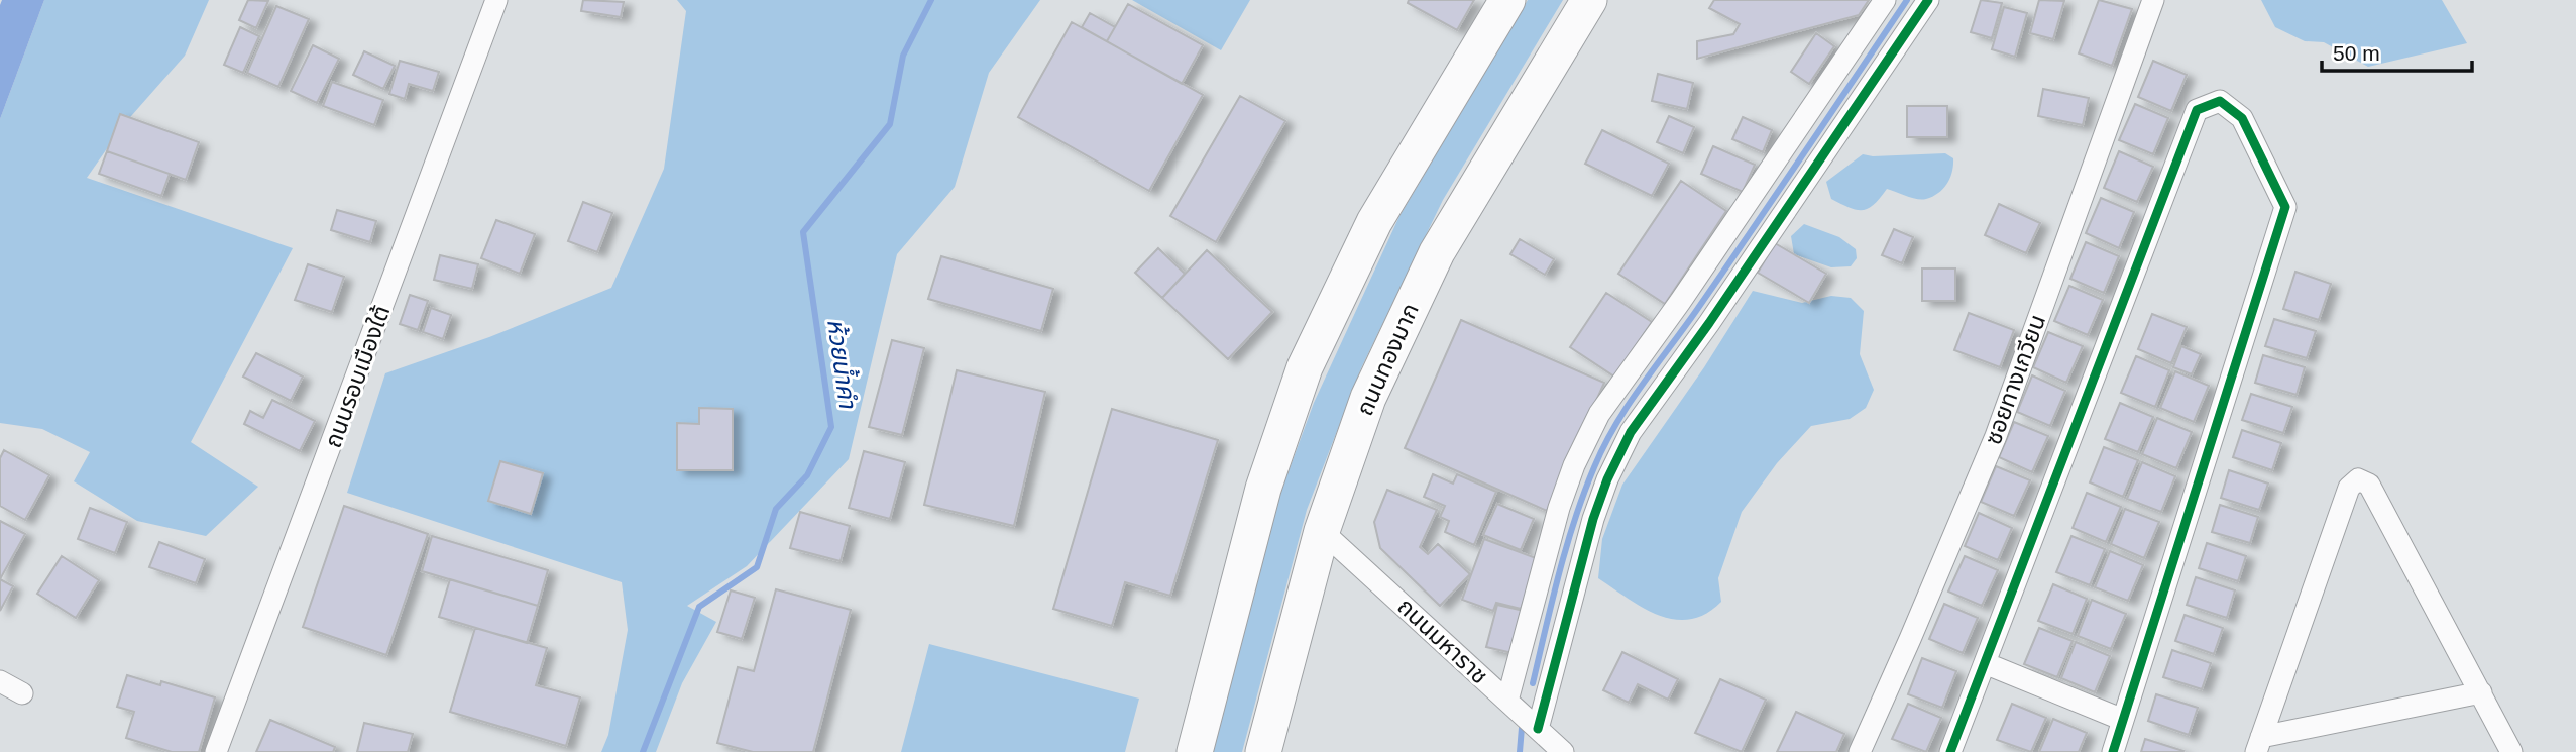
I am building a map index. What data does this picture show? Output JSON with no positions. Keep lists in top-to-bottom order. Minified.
{"streets":{"main road":["ถนนทองมาก"],"street":["ถนนรอบเมืองใต้","ซอยทางเกวียน","ถนนมหาราช"]},"crossings":[["ถนนทองมาก","ถนนมหาราช"]],"water":["ห้วยน้ำคำ"],"scale_bar":"50 m"}
